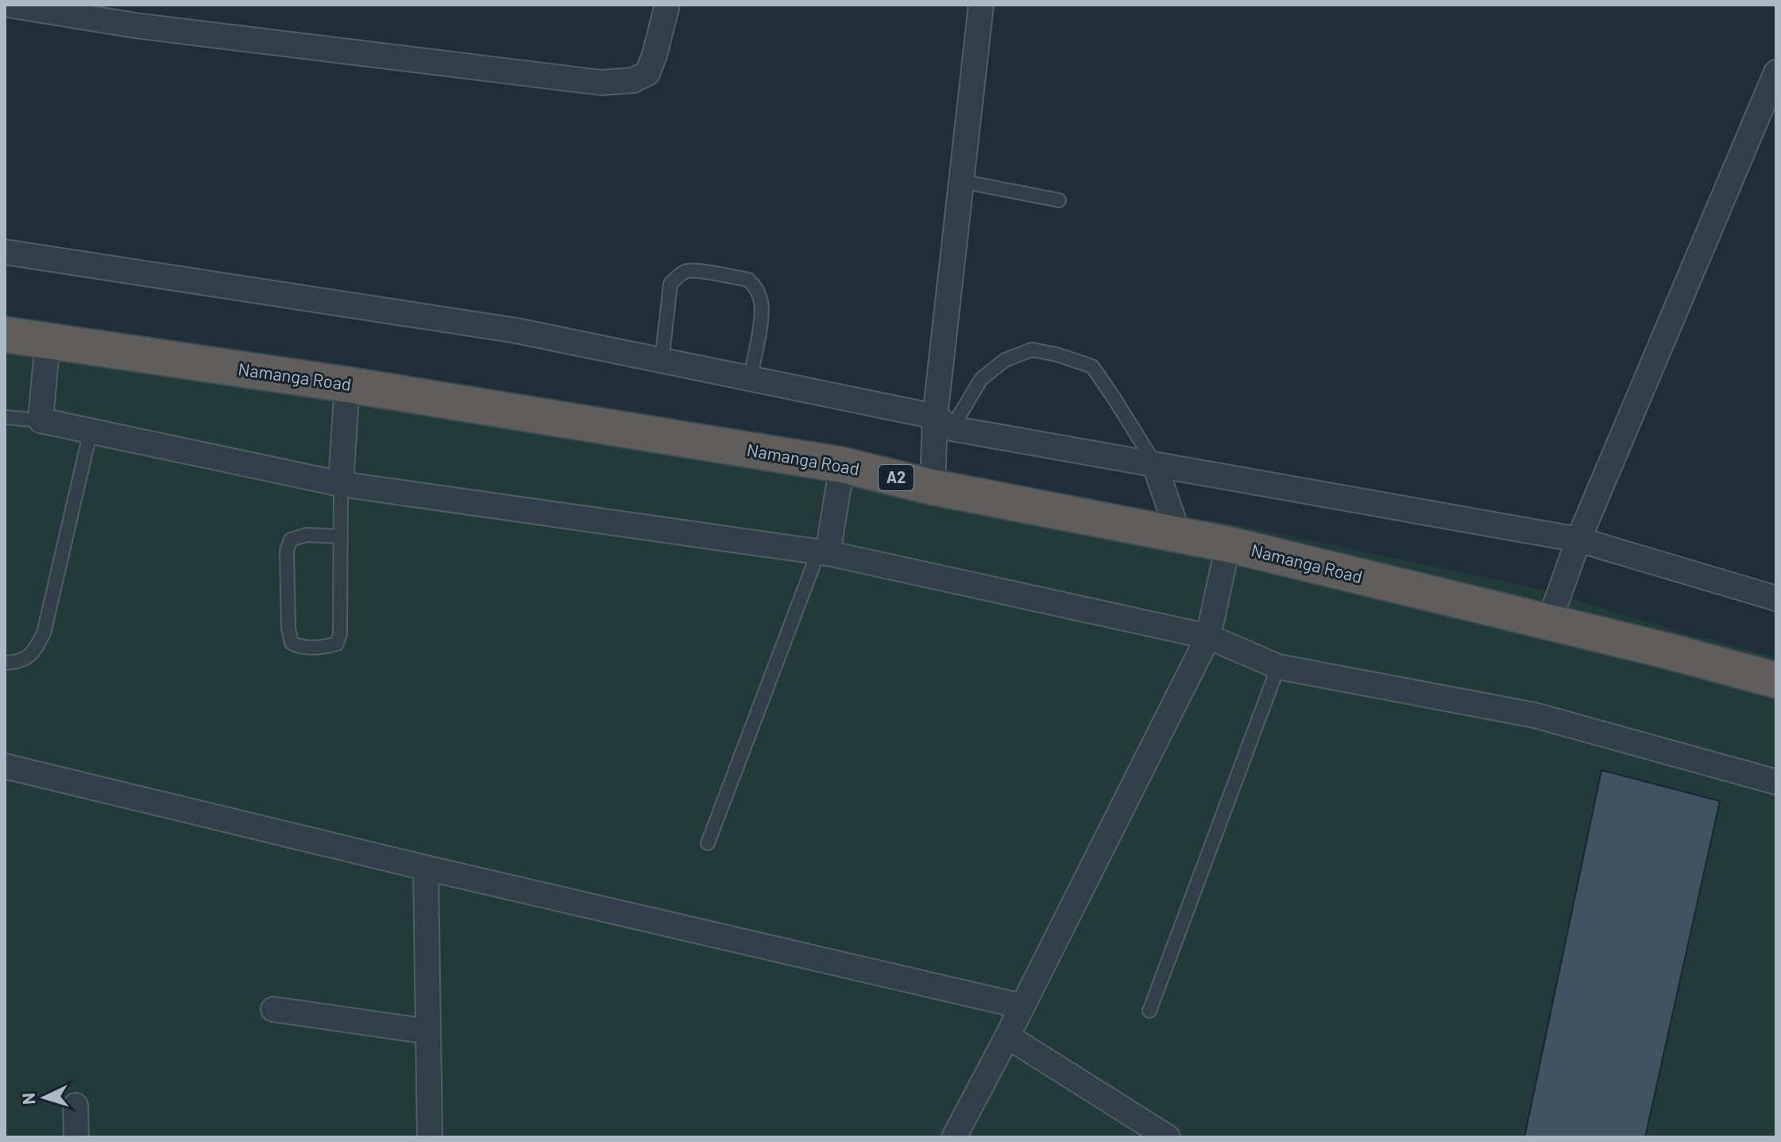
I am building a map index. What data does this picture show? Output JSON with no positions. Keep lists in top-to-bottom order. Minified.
{"streets":{"highway":["Namanga Road","A2"]},"north":"left"}
